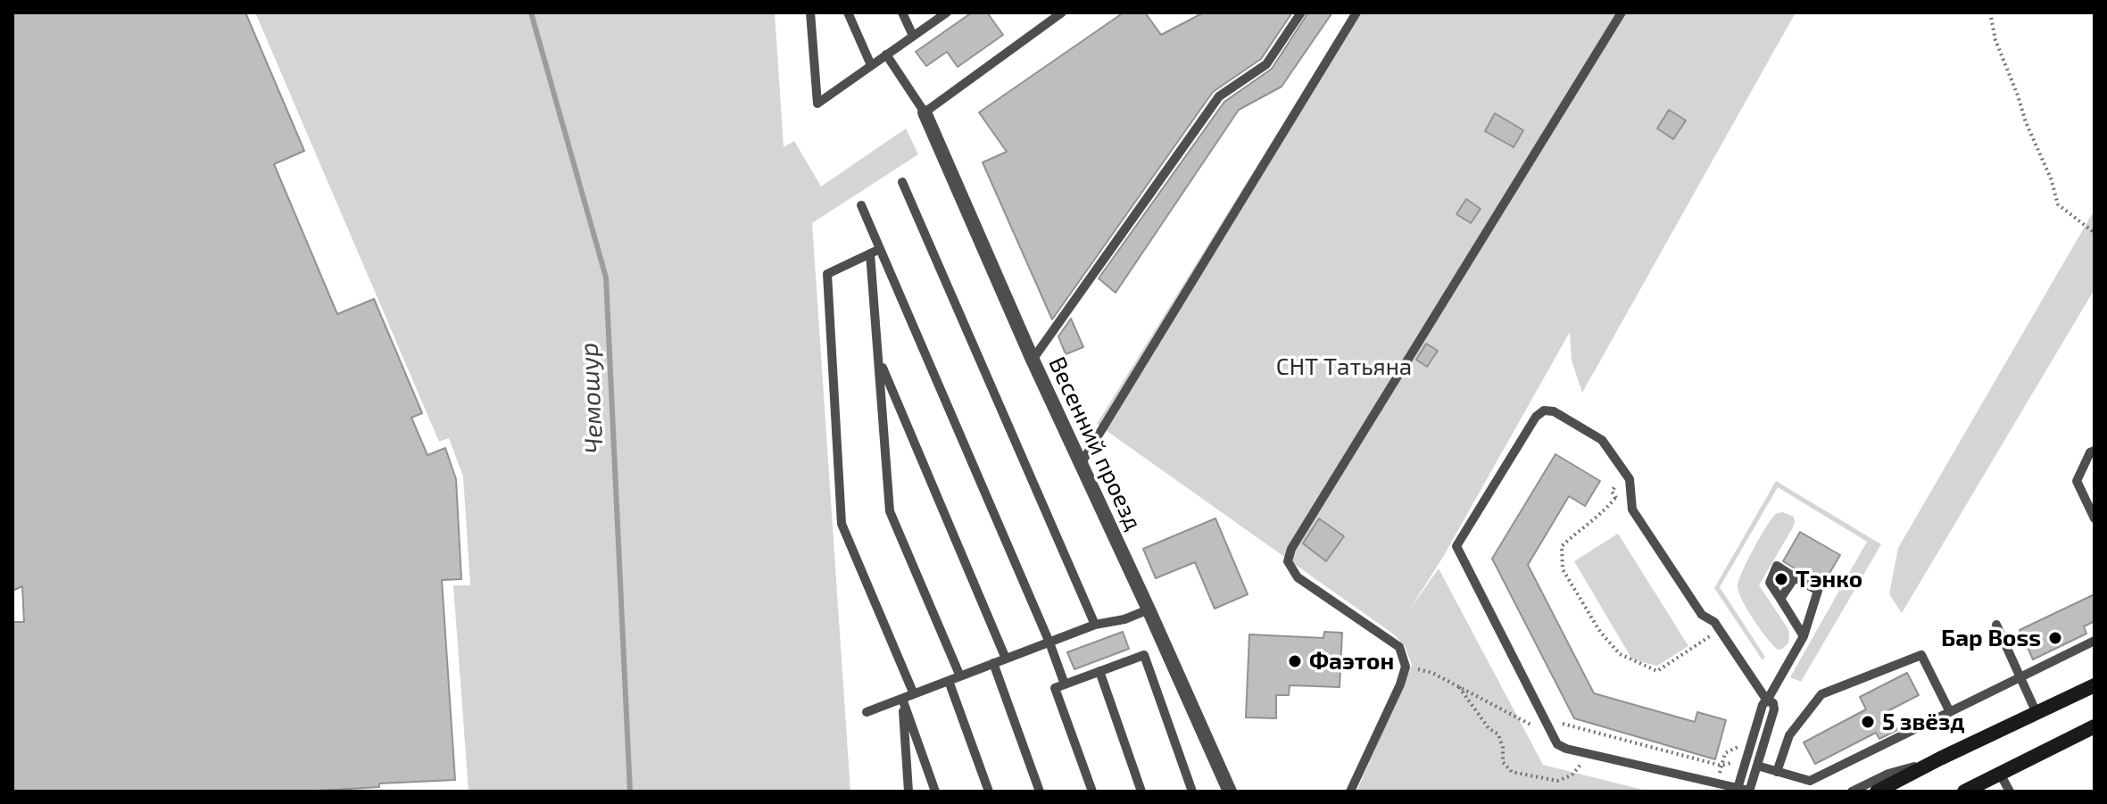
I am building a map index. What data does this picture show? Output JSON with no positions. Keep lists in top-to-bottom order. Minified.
{"streets":{"street":["Весенний проезд"]},"water":["Чемошур"],"parks":["СНТ Татьяна"],"places":["Тэнко","Бар Boss","Фаэтон","5 звёзд"]}
